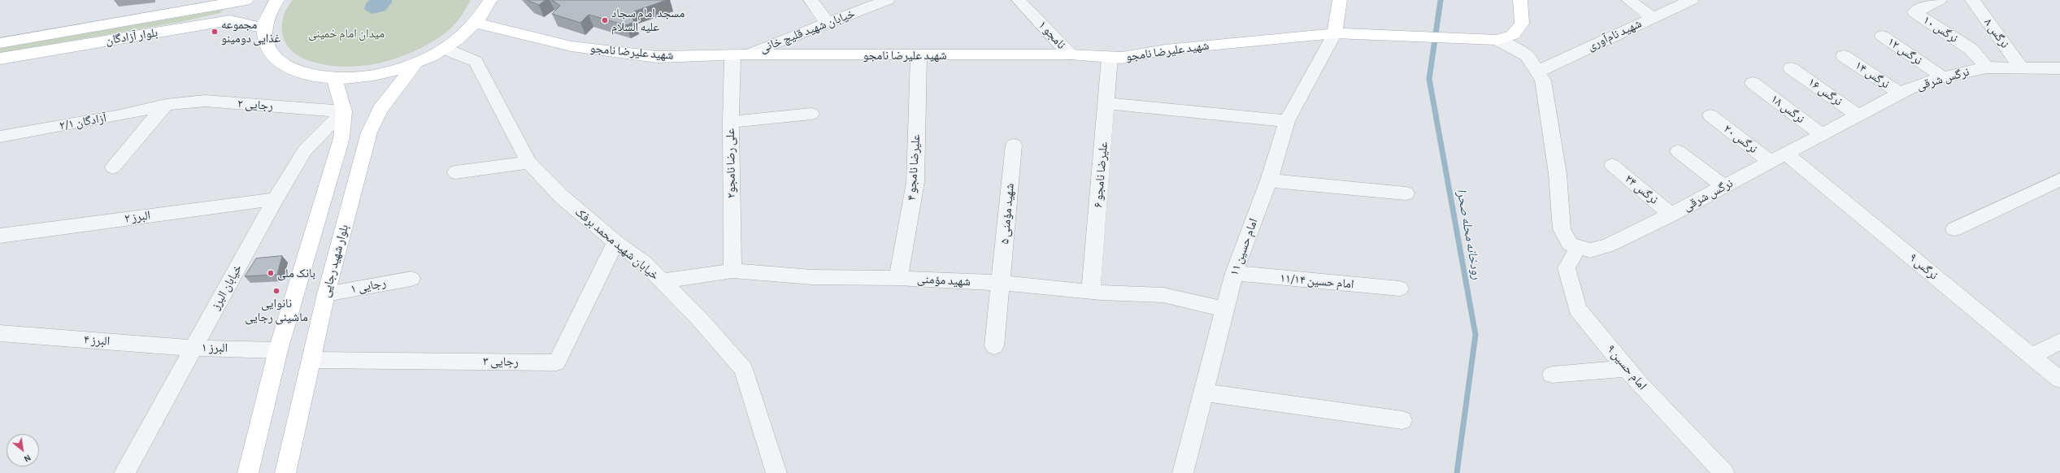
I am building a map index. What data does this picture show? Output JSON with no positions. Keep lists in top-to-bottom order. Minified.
{"streets":{"main road":["بلوار آزادگان","شهید علیرضا نامجو","بلوار شهید رجایی"],"street":["نرگس ۱۰","خیابان شهید قلیچ خانی","نرگس ۸","نامجو ۱","شهید نام‌آوری","نرگس ۱۲","نرگس ۱۴","نرگس شرقی","نرگس ۱۶","رجایی ۲","نرگس ۱۸","آزادگان ۲/۱","نرگس ۲۰","علی رضا نامجو۲","علیرضا نامجو ۴","علیرضا نامجو ۶","نرگس ۲۴","شهید مؤمنی ۵","البرز ۲","خیابان شهید محمد برفک","امام حسین ۱۱","نرگس ۹","شهید مؤمنی","امام حسین ۱۱/۱۴","رجایی ۱","خیابان البرز","البرز ۴","البرز ۱","رجایی ۳","امام حسین ۹"]},"crossings":[["نرگس ۱۰","نرگس شرقی"],["خیابان شهید قلیچ خانی","شهید علیرضا نامجو"],["خیابان شهید قلیچ خانی","علی رضا نامجو۲"],["نرگس ۸","نرگس شرقی"],["نامجو ۱","شهید علیرضا نامجو"],["شهید نام‌آوری","نرگس شرقی"],["شهید علیرضا نامجو","نرگس شرقی"],["شهید علیرضا نامجو","علی رضا نامجو۲"],["شهید علیرضا نامجو","علیرضا نامجو ۴"],["شهید علیرضا نامجو","علیرضا نامجو ۶"],["شهید علیرضا نامجو","امام حسین ۱۱"],["نرگس ۱۲","نرگس شرقی"],["نرگس ۱۴","نرگس شرقی"],["نرگس شرقی","نرگس ۱۶"],["نرگس شرقی","نرگس ۱۸"],["نرگس شرقی","نرگس ۲۰"],["نرگس شرقی","نرگس ۲۴"],["نرگس شرقی","نرگس ۹"],["نرگس شرقی","امام حسین ۹"],["رجایی ۲","آزادگان ۲/۱"],["رجایی ۲","خیابان البرز"],["نرگس ۲۰","نرگس ۹"],["علی رضا نامجو۲","شهید مؤمنی"],["علیرضا نامجو ۴","شهید مؤمنی"],["علیرضا نامجو ۶","شهید مؤمنی"],["شهید مؤمنی ۵","شهید مؤمنی"],["البرز ۲","خیابان البرز"],["خیابان شهید محمد برفک","شهید مؤمنی"],["خیابان شهید محمد برفک","رجایی ۳"],["امام حسین ۱۱","شهید مؤمنی"],["امام حسین ۱۱","امام حسین ۱۱/۱۴"],["بلوار شهید رجایی","رجایی ۱"],["بلوار شهید رجایی","رجایی ۳"],["خیابان البرز","البرز ۴"],["خیابان البرز","البرز ۱"],["البرز ۴","البرز ۱"]],"water":["رودخانه محله صحرا"],"parks":["میدان امام خمینی"],"places":["مسجد امام سجاد علیه السلام","مجموعه غذایى دومینو","بانک ملی","نانوایی ماشینی رجایی"],"north":"bottom right"}
